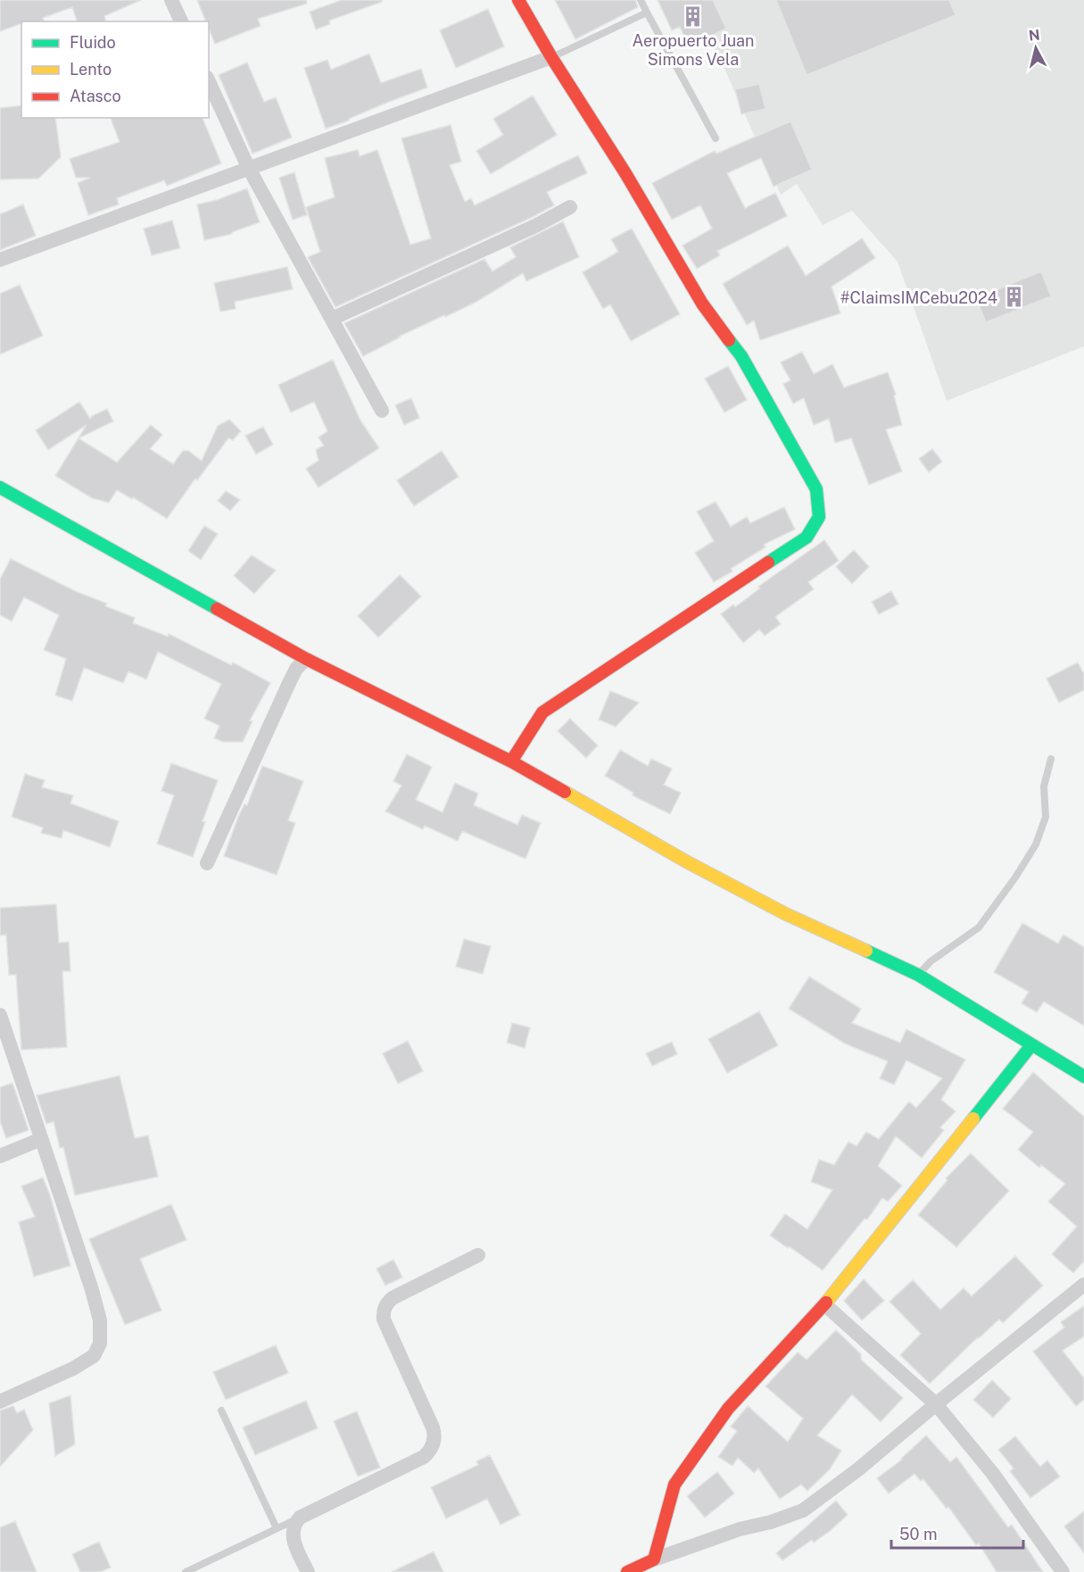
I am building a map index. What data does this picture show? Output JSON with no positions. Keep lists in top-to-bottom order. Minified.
{"places":{"building":["Aeropuerto Juan Simons Vela","#ClaimsIMCebu2024"]},"legend":["Fluido","Lento","Atasco"],"scale_bar":"50 m","north":"top"}
